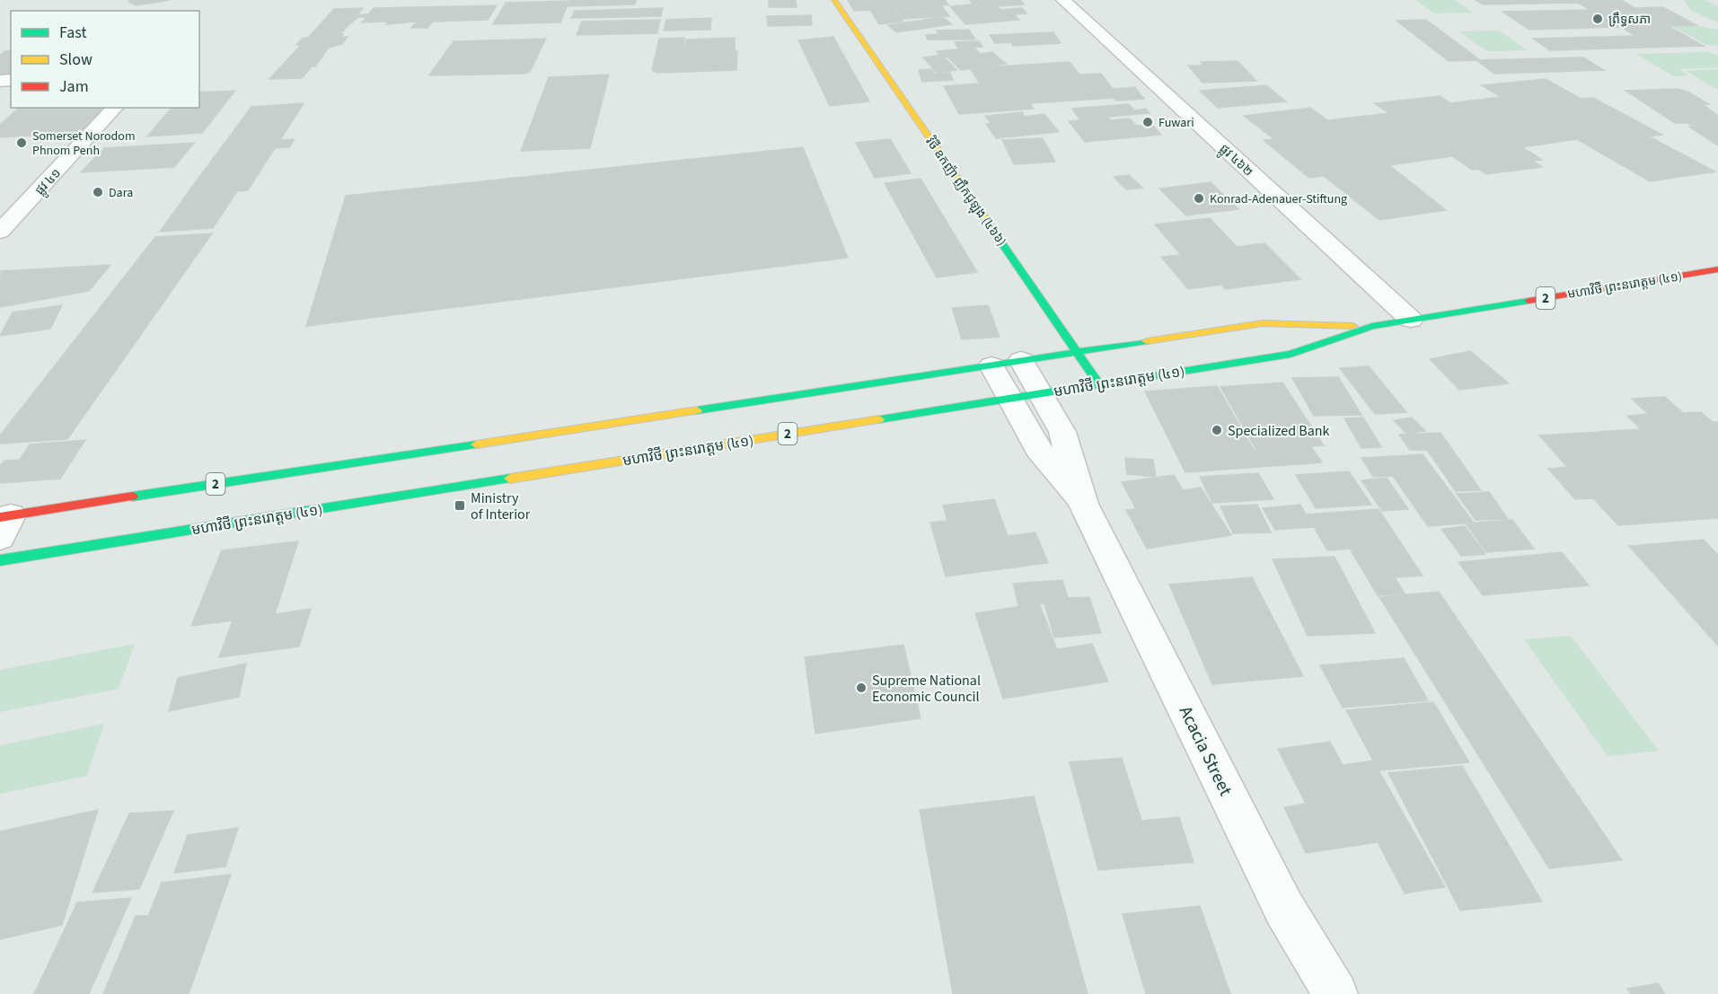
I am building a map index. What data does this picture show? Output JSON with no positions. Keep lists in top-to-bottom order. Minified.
{"streets":{"main road":["វិថី ឧកញ៉ា ញឹកជូឡុង (៤៦៦)","មហាវិថី ព្រះនរោត្តម (៤១)","2"],"street":["ផ្លូវ ៤៦២","ផ្លូវ ៤១","Acacia Street"]},"crossings":[["ផ្លូវ ៤៦២","មហាវិថី ព្រះនរោត្តម (៤១)"],["វិថី ឧកញ៉ា ញឹកជូឡុង (៤៦៦)","មហាវិថី ព្រះនរោត្តម (៤១)"],["មហាវិថី ព្រះនរោត្តម (៤១)","Acacia Street"]],"places":{"other":["ព្រឹទ្ធសភា","Fuwari","Somerset Norodom Phnom Penh","Dara","Konrad-Adenauer-Stiftung","Specialized Bank","Supreme National Economic Council"],"transit":["Ministry of Interior"]},"legend":["Fast","Slow","Jam"]}
